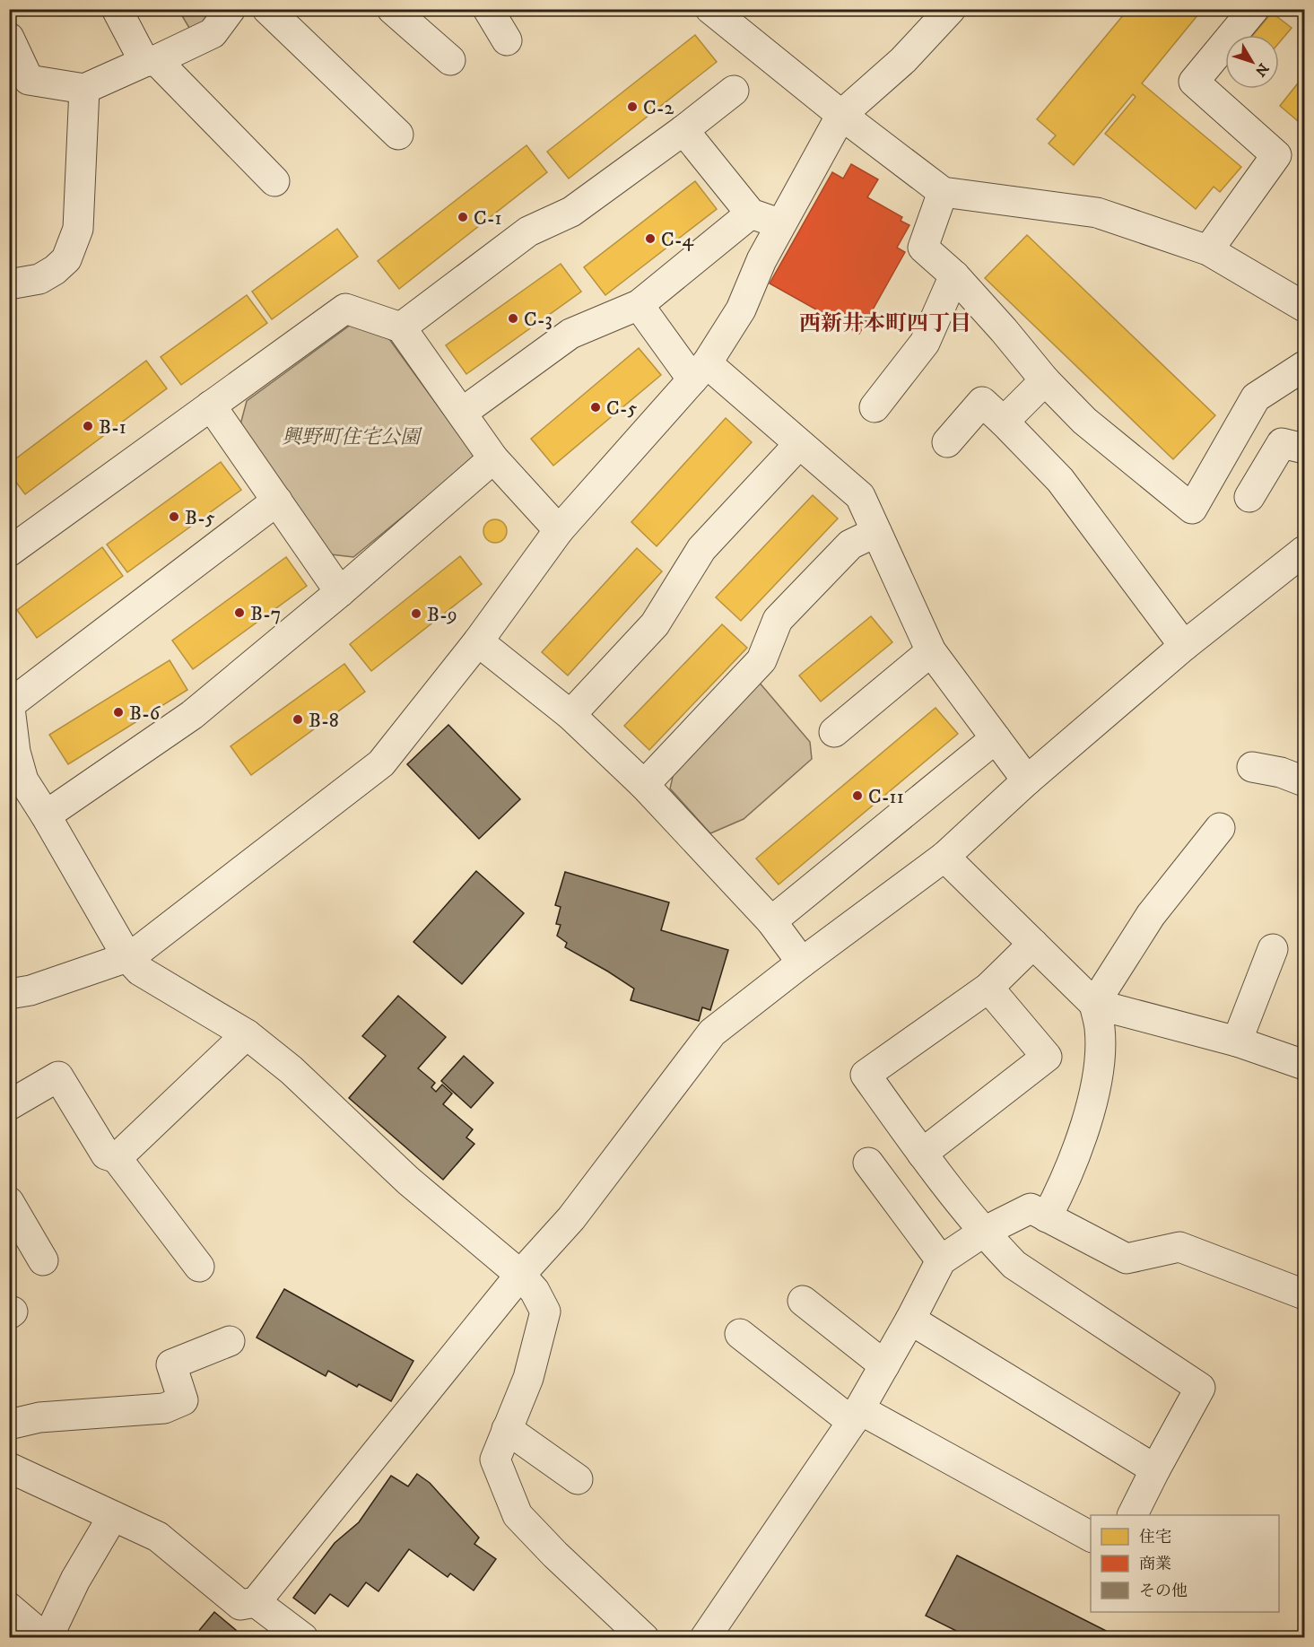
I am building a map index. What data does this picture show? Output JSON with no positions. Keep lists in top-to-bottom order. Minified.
{"districts":["西新井本町四丁目"],"parks":["興野町住宅公園"],"places":["C-2","C-1","C-4","C-3","C-5","B-1","B-5","B-7","B-9","B-6","B-8","C-11"],"legend":["住宅","商業","その他"],"north":"bottom right"}
